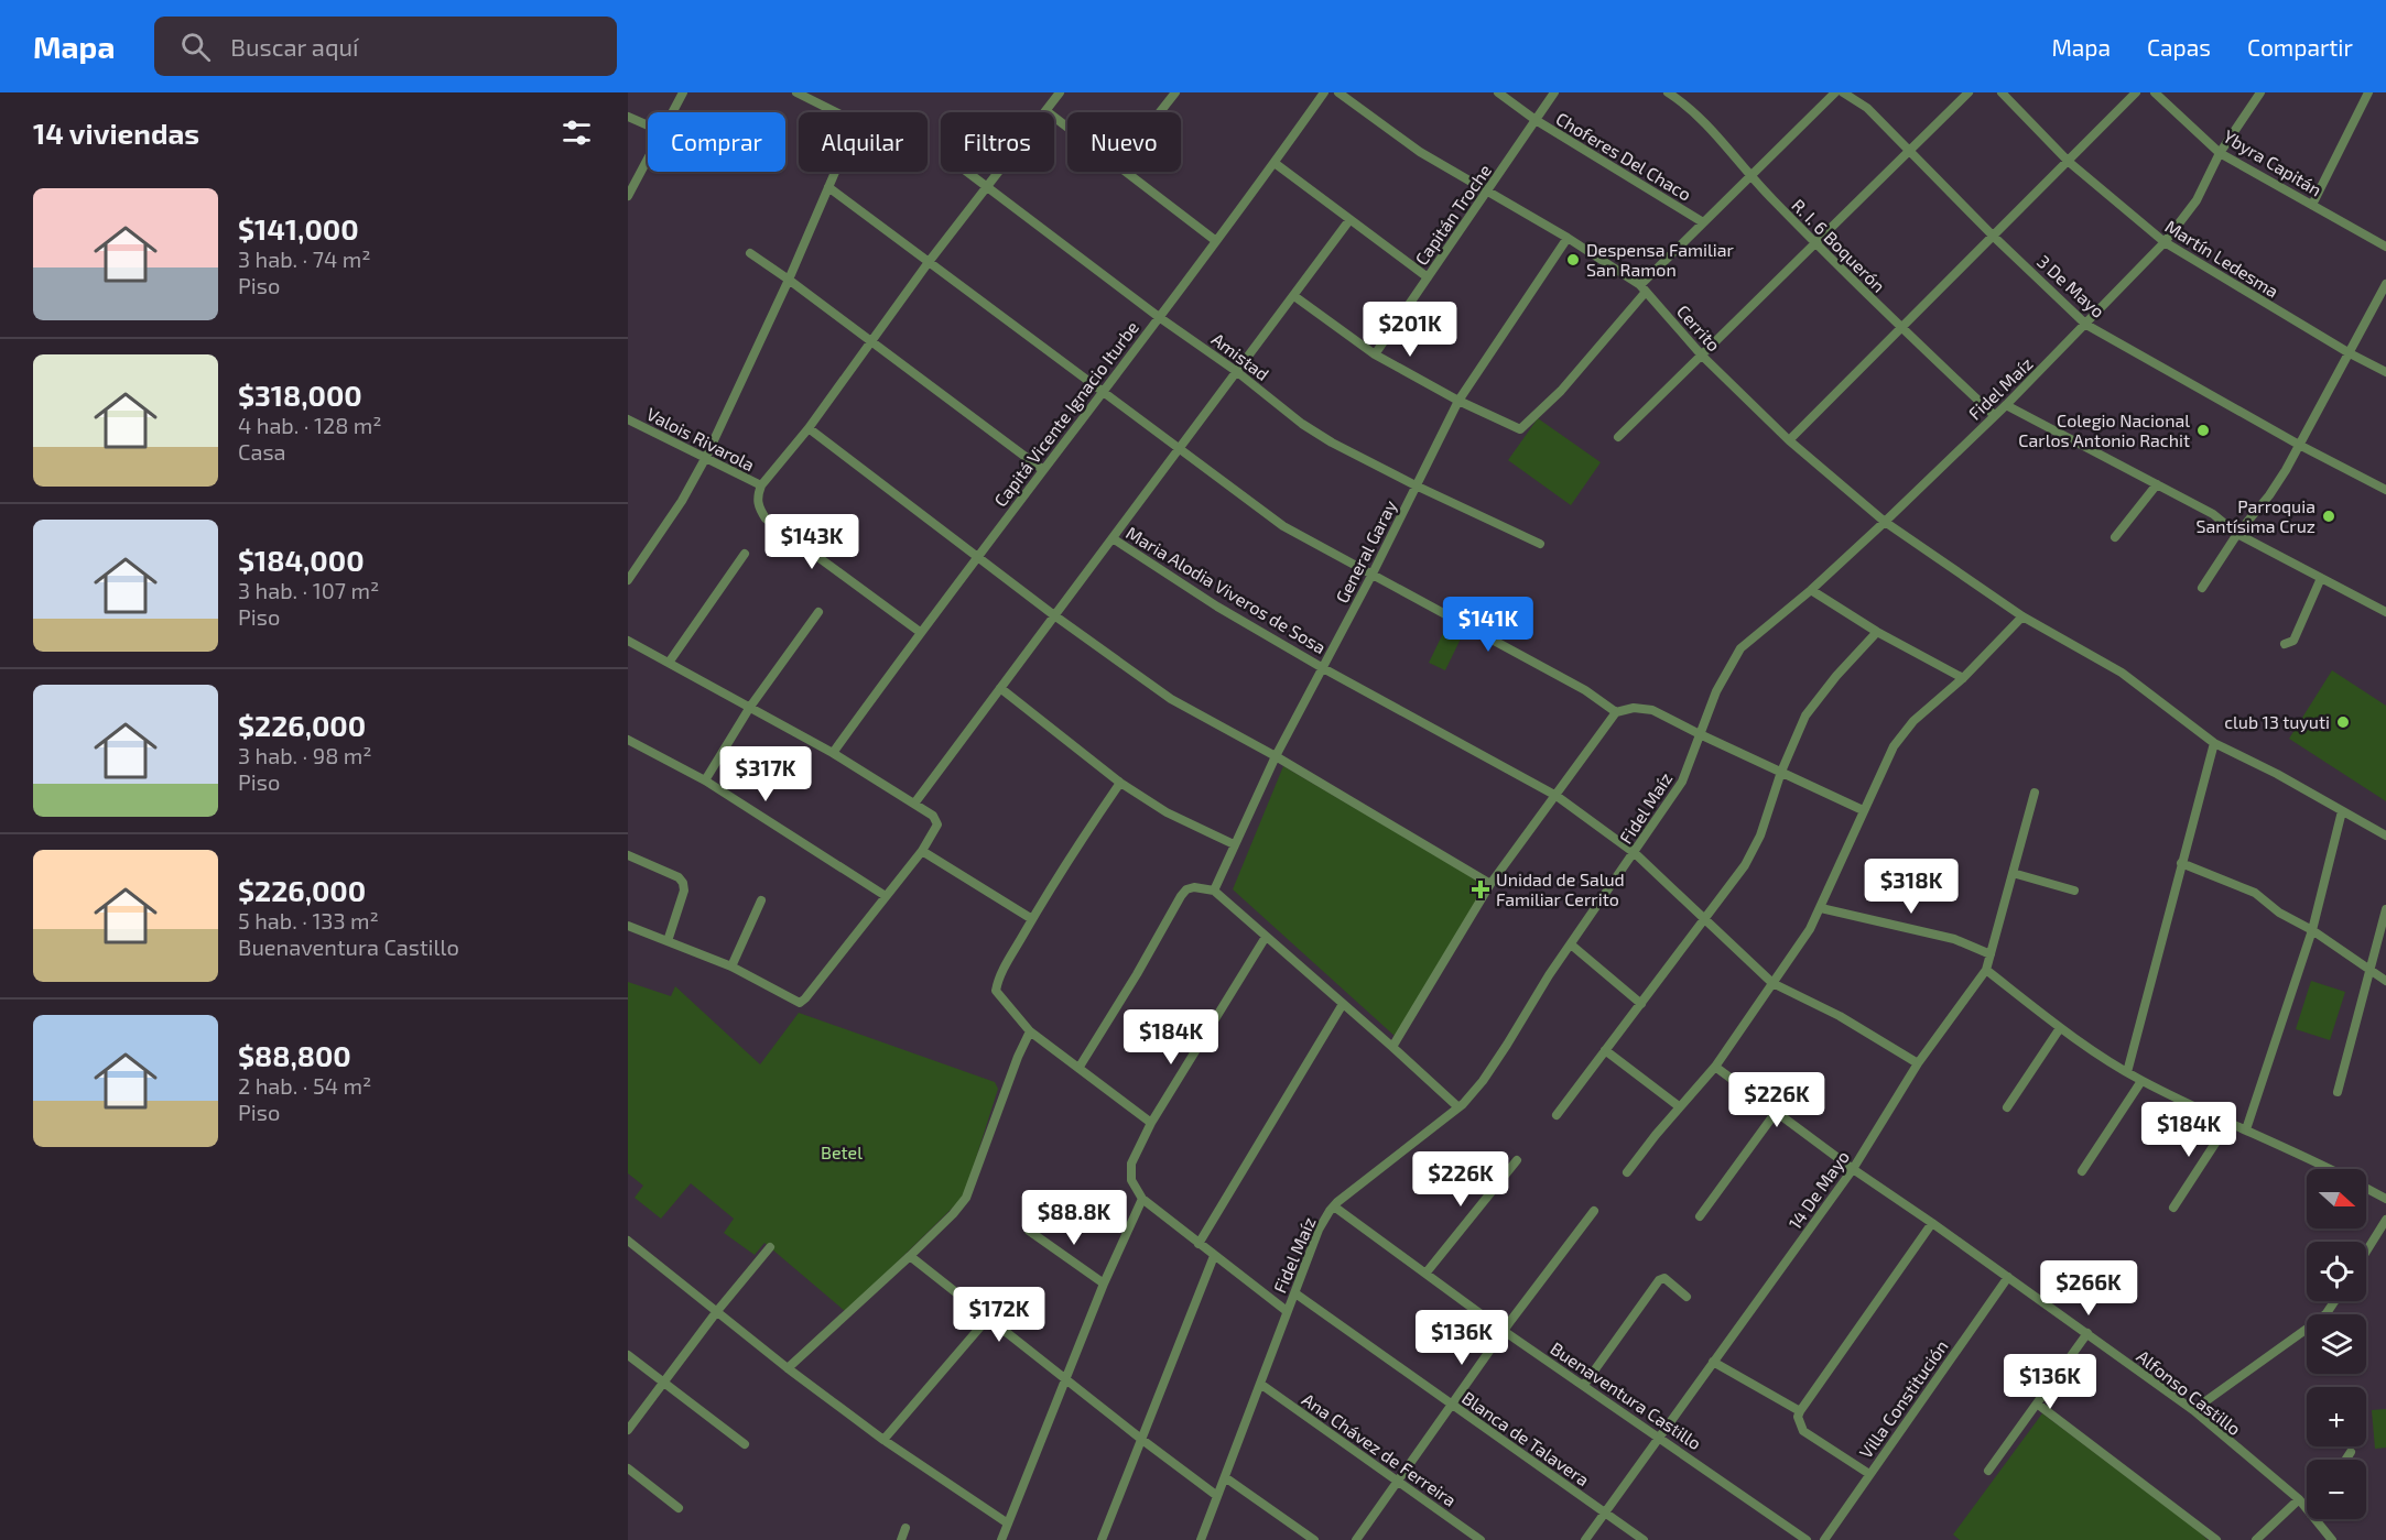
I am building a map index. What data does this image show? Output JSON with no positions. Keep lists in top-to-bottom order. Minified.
{"streets":{"street":["Choferes Del Chaco","Ybyra Capitán","Capitán Troche","R. I. 6 Boquerón","Martín Ledesma","3 De Mayo","Cerrito","Amistad","Fidel Maíz","Capitá Vicente Ignacio Iturbe","Valois Rivarola","General Garay","Maria Alodia Viveros de Sosa","14 De Mayo","Alfonso Castillo","Buenaventura Castillo","Villa Constitución","Blanca de Talavera","Ana Chávez de Ferreira"]},"crossings":[["Choferes Del Chaco","Capitán Troche"],["Ybyra Capitán","Fidel Maíz"],["Capitán Troche","Cerrito"],["R. I. 6 Boquerón","Fidel Maíz"],["Martín Ledesma","Fidel Maíz"],["3 De Mayo","Fidel Maíz"],["Cerrito","Fidel Maíz"],["Cerrito","General Garay"],["Amistad","Capitá Vicente Ignacio Iturbe"],["Amistad","General Garay"],["Fidel Maíz","Maria Alodia Viveros de Sosa"],["Fidel Maíz","Buenaventura Castillo"],["Fidel Maíz","Blanca de Talavera"],["Fidel Maíz","Ana Chávez de Ferreira"],["General Garay","Maria Alodia Viveros de Sosa"],["Maria Alodia Viveros de Sosa","14 De Mayo"],["14 De Mayo","Alfonso Castillo"],["14 De Mayo","Buenaventura Castillo"],["14 De Mayo","Blanca de Talavera"],["Alfonso Castillo","Villa Constitución"]],"parks":["Betel"],"places":{"other":["Despensa Familiar San Ramon","Colegio Nacional Carlos Antonio Rachit","Parroquia Santísima Cruz","club 13 tuyuti"],"health":["Unidad de Salud Familiar Cerrito"]},"north":"right","page":{"header":"Mapa","search":"Buscar aquí","nav":["Mapa","Capas","Compartir"],"heading":"14 viviendas","chip":["Comprar","Alquilar","Filtros","Nuevo"],"list":[{"name":"$141,000","note":"3 hab. · 74 m² · Piso"},{"name":"$318,000","note":"4 hab. · 128 m² · Casa"},{"name":"$184,000","note":"3 hab. · 107 m² · Piso"},{"name":"$226,000","note":"3 hab. · 98 m² · Piso"},{"name":"$226,000","note":"5 hab. · 133 m² · Buenaventura Castillo"},{"name":"$88,800","note":"2 hab. · 54 m² · Piso"}],"price":["$201K","$143K","$141K","$317K","$318K","$184K","$226K","$184K","$226K","$88.8K","$266K","$172K","$136K","$136K"],"map_buttons":["+","−"]}}
